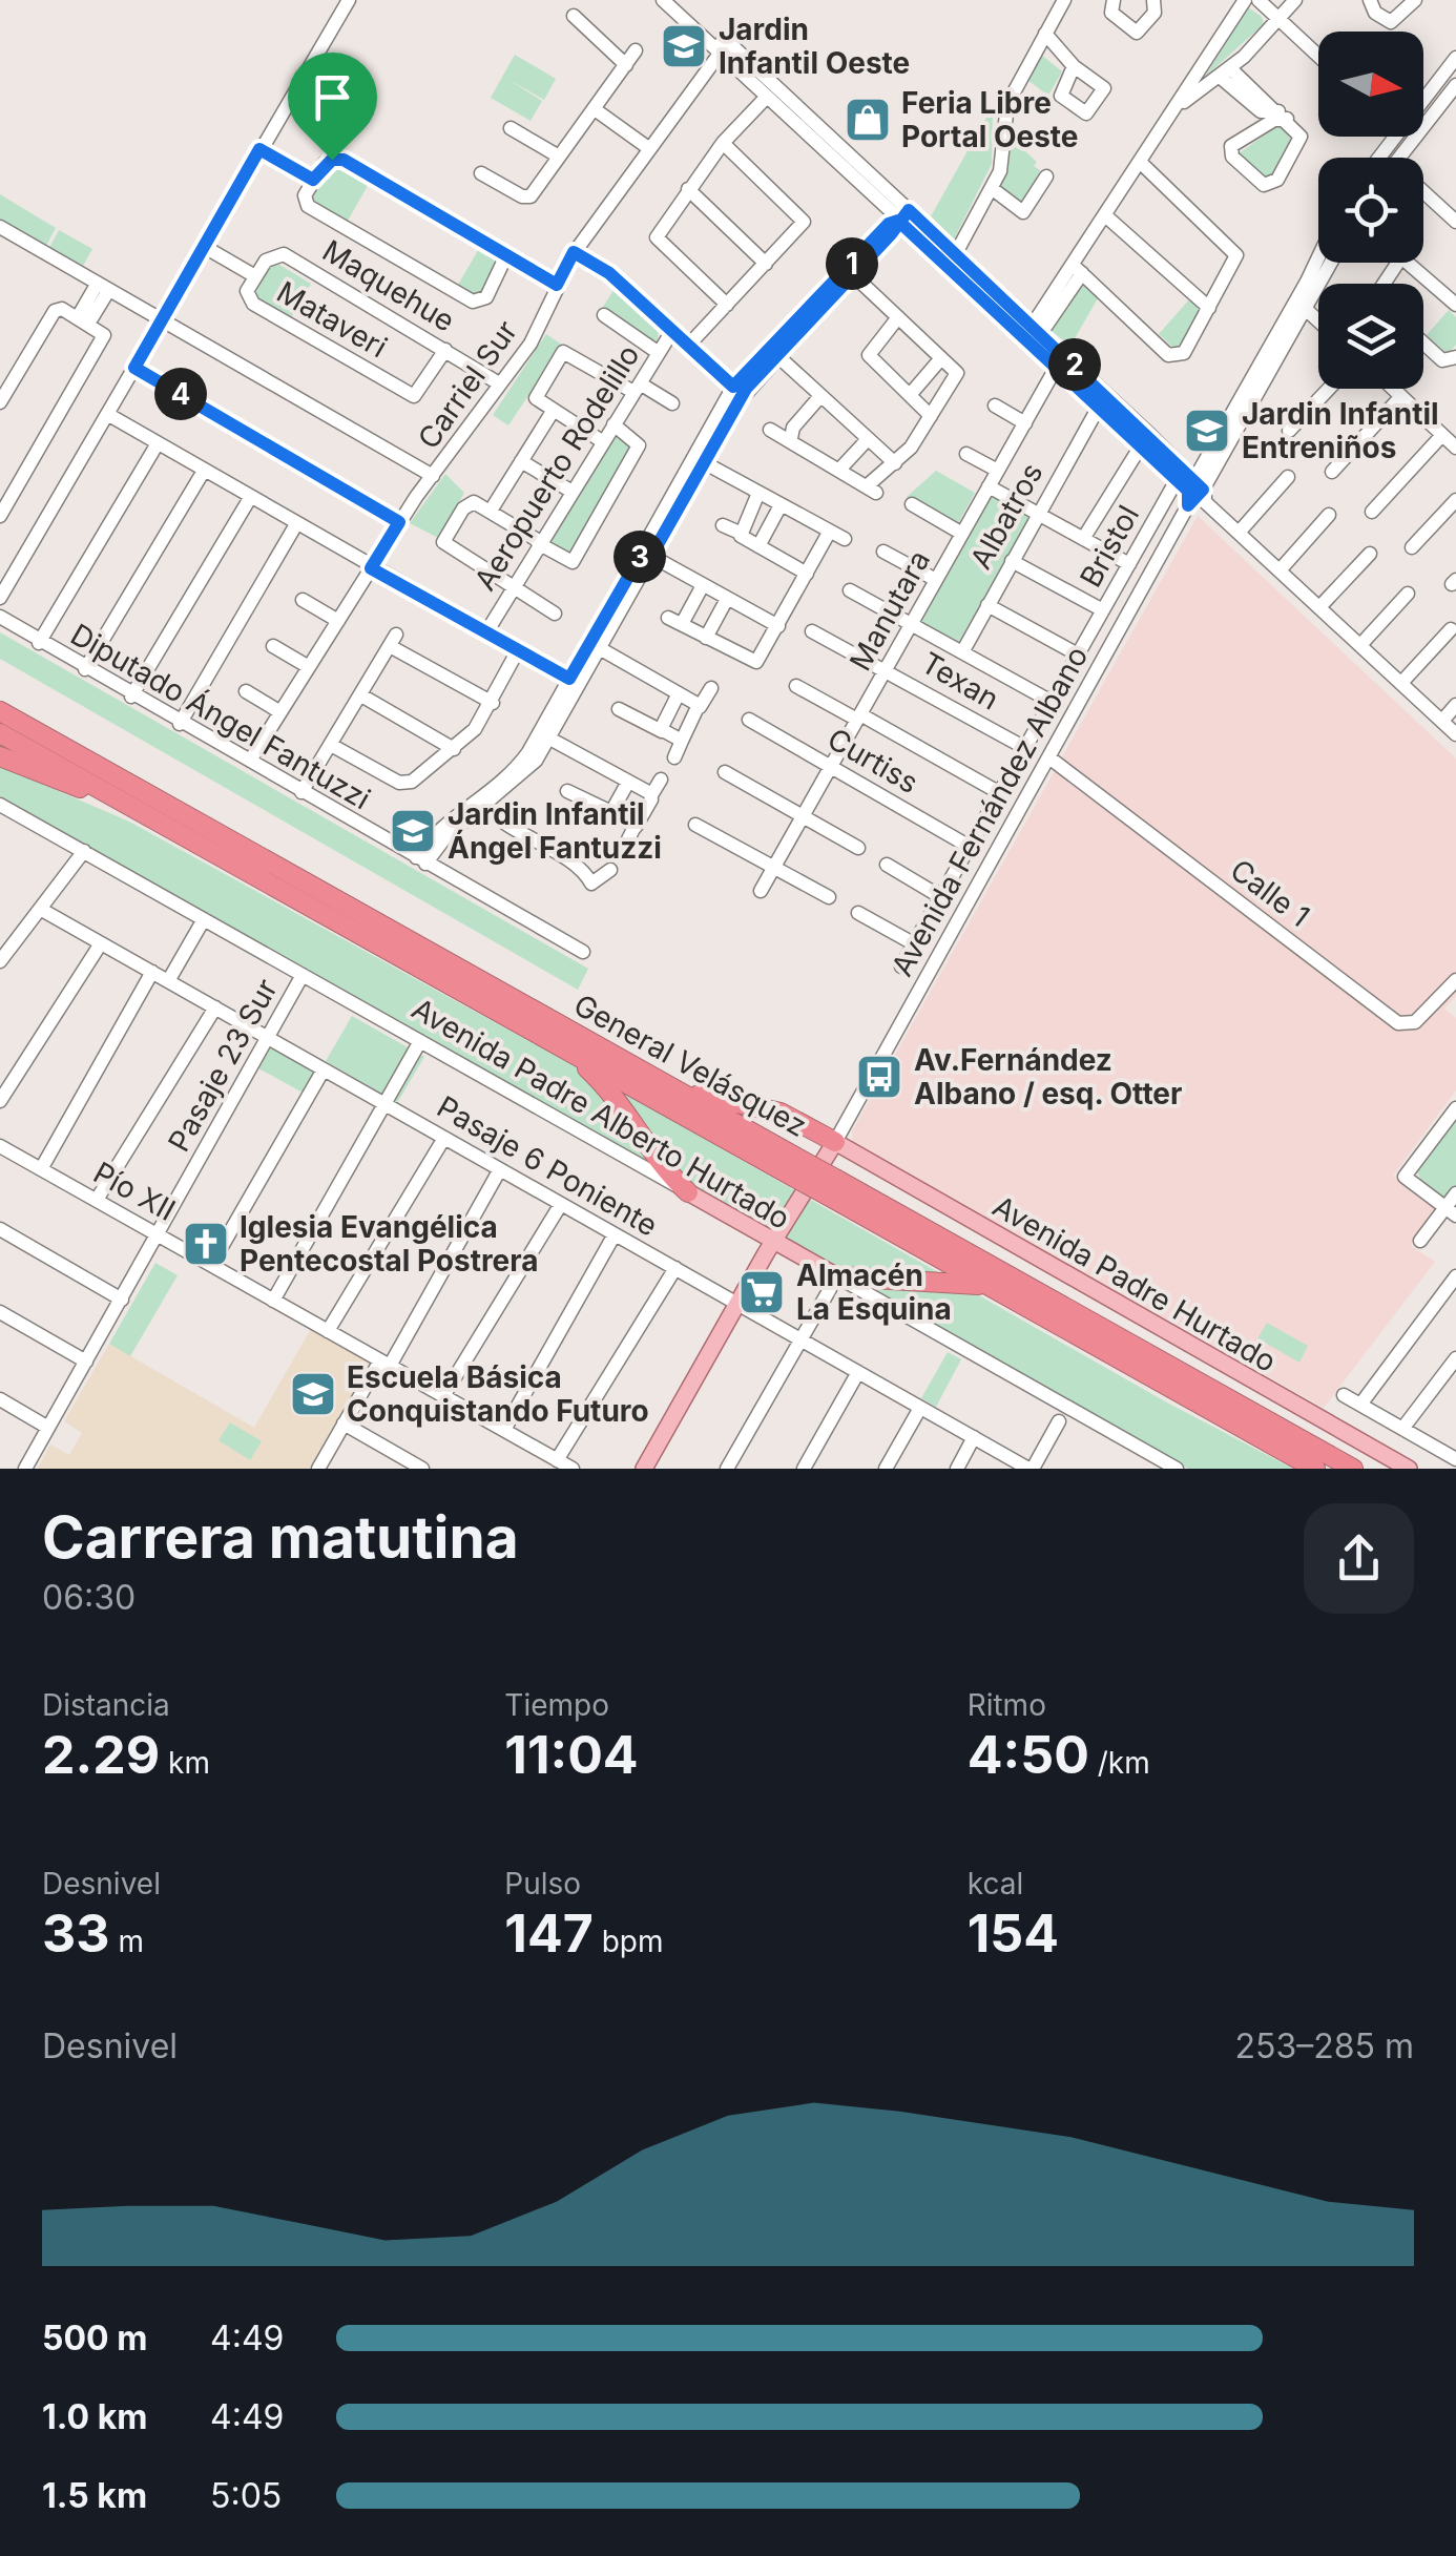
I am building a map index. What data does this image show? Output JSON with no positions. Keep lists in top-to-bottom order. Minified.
{"streets":{"highway":["General Velásquez"],"main road":["Avenida Padre Alberto Hurtado","Avenida Padre Hurtado"],"street":["Maquehue","Mataveri","Carriel Sur","Aeropuerto Rodelillo","Albatros","Bristol","Manutara","Texan","Diputado Ángel Fantuzzi","Curtiss","Avenida Fernández Albano","Calle 1","Pasaje 23 Sur","Pasaje 6 Poniente","Pío XII"]},"crossings":[["Maquehue","Mataveri"],["Maquehue","Carriel Sur"],["Carriel Sur","Diputado Ángel Fantuzzi"],["Bristol","Texan"],["Bristol","Curtiss"],["Bristol","Avenida Fernández Albano"],["Manutara","Texan"],["Manutara","Curtiss"],["Avenida Fernández Albano","Calle 1"],["Avenida Fernández Albano","Avenida Padre Hurtado"],["Pasaje 23 Sur","Avenida Padre Alberto Hurtado"],["Pasaje 23 Sur","Pasaje 6 Poniente"],["Pasaje 23 Sur","Pío XII"]],"places":{"school or university":["Jardin Infantil Oeste","Jardin Infantil Entreniños","Jardin Infantil Ángel Fantuzzi","Escuela Básica Conquistando Futuro"],"shop":["Feria Libre Portal Oeste"],"bus stop":["Av.Fernández Albano / esq. Otter"],"church":["Iglesia Evangélica Pentecostal Postrera"],"supermarket":["Almacén La Esquina"]},"north":"right","page":{"pins":["1","2","4","3"],"heading":["Carrera matutina","06:30"],"stats":[["Distancia","2.29 km"],["Tiempo","11:04"],["Ritmo","4:50 /km"],["Desnivel","33 m"],["Pulso","147 bpm"],["kcal","154"]],"chart":["Desnivel","253–285 m"],"list":[{"name":"500 m","note":"4:49"},{"name":"1.0 km","note":"4:49"},{"name":"1.5 km","note":"5:05"}]}}
